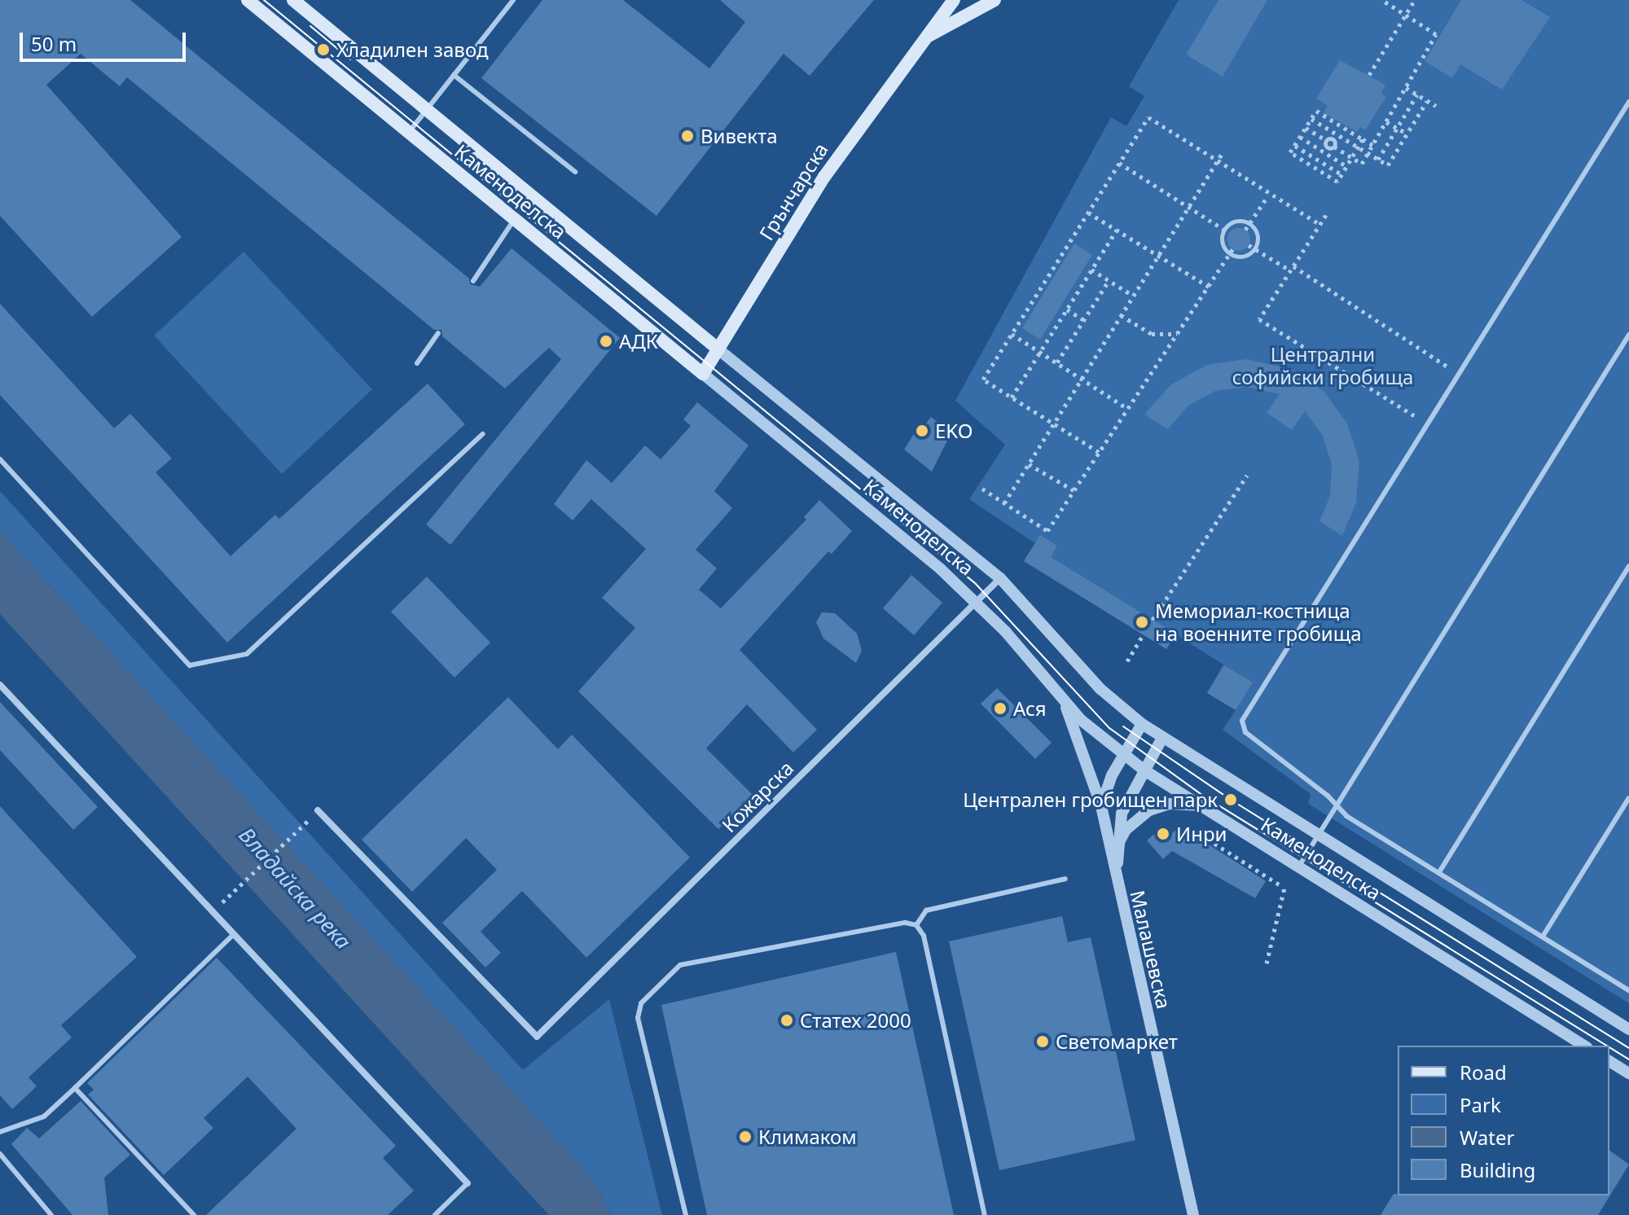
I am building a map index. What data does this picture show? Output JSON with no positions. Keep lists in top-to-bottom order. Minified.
{"streets":{"main road":["Каменоделска","Грънчарска"],"street":["Кожарска","Малашевска"]},"crossings":[["Каменоделска","Грънчарска"],["Каменоделска","Кожарска"],["Каменоделска","Малашевска"]],"water":["Владайска река"],"parks":["Централни софийски гробища"],"places":["Хладилен завод","Вивекта","АДК","EKO","Мемориал-костница на военните гробища","Ася","Централен гробищен парк","Инри","Статех 2000","Светомаркет","Климаком"],"legend":["Road","Park","Water","Building"],"scale_bar":"50 m"}
